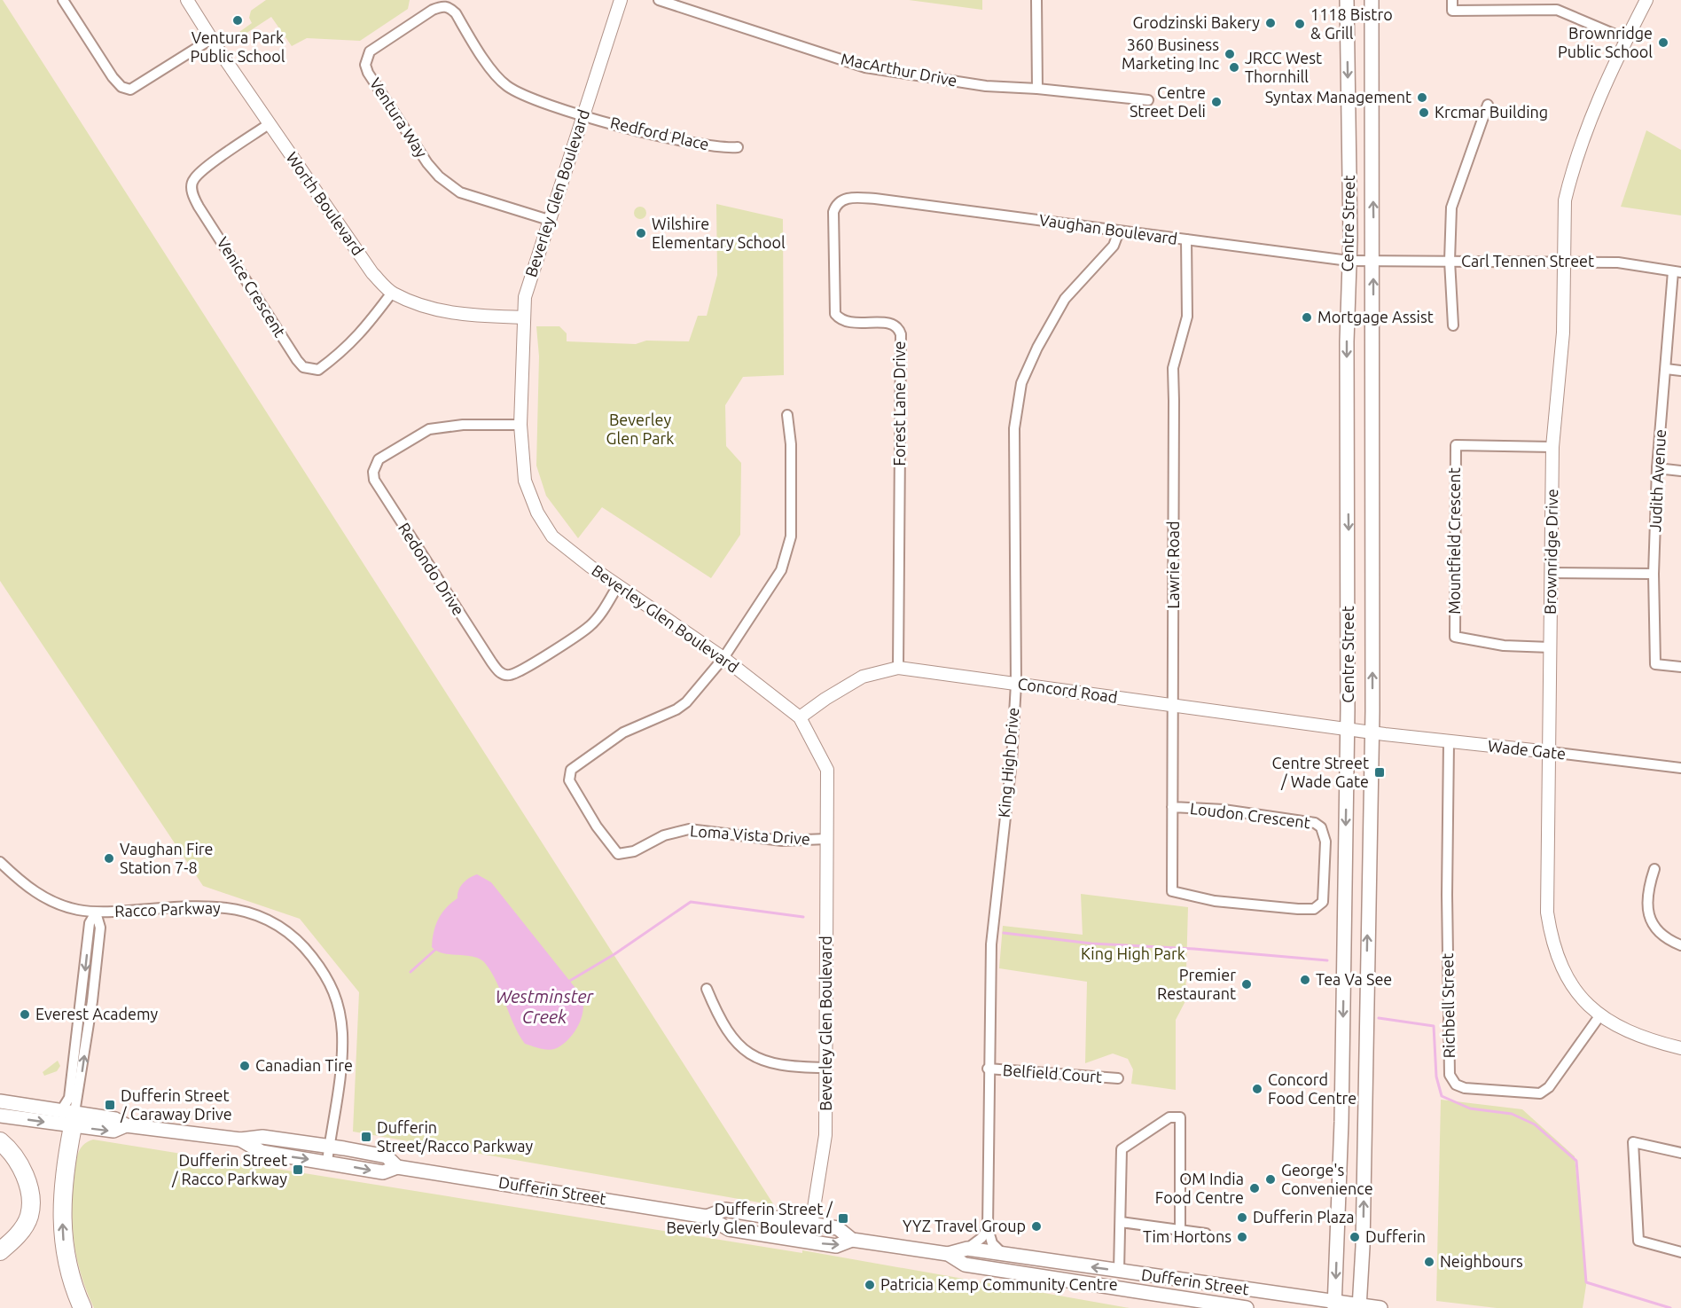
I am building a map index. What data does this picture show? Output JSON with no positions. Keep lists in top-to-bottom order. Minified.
{"streets":{"main road":["Centre Street","Dufferin Street"],"street":["MacArthur Drive","Ventura Way","Redford Place","Beverley Glen Boulevard","Worth Boulevard","Vaughan Boulevard","Carl Tennen Street","Venice Crescent","Forest Lane Drive","Judith Avenue","Mountfield Crescent","Brownridge Drive","Lawrie Road","Redondo Drive","Concord Road","Wade Gate","King High Drive","Loudon Crescent","Loma Vista Drive","Racco Parkway","Richbell Street","Belfield Court"]},"crossings":[["Ventura Way","Redford Place"],["Ventura Way","Beverley Glen Boulevard"],["Redford Place","Beverley Glen Boulevard"],["Beverley Glen Boulevard","Worth Boulevard"],["Beverley Glen Boulevard","Redondo Drive"],["Beverley Glen Boulevard","Concord Road"],["Beverley Glen Boulevard","Loma Vista Drive"],["Beverley Glen Boulevard","Dufferin Street"],["Worth Boulevard","Venice Crescent"],["Centre Street","Vaughan Boulevard"],["Centre Street","Carl Tennen Street"],["Centre Street","Concord Road"],["Centre Street","Wade Gate"],["Centre Street","Dufferin Street"],["Vaughan Boulevard","Carl Tennen Street"],["Vaughan Boulevard","Forest Lane Drive"],["Vaughan Boulevard","Lawrie Road"],["Vaughan Boulevard","King High Drive"],["Carl Tennen Street","Judith Avenue"],["Carl Tennen Street","Brownridge Drive"],["Forest Lane Drive","Concord Road"],["Mountfield Crescent","Brownridge Drive"],["Brownridge Drive","Wade Gate"],["Brownridge Drive","Richbell Street"],["Lawrie Road","Concord Road"],["Lawrie Road","Loudon Crescent"],["Concord Road","Wade Gate"],["Concord Road","King High Drive"],["Wade Gate","Richbell Street"],["King High Drive","Belfield Court"],["King High Drive","Dufferin Street"],["Racco Parkway","Dufferin Street"]],"water":["Westminster Creek"],"parks":["Beverley Glen Park","King High Park"],"places":{"other":["Ventura Park Public School","Grodzinski Bakery","1118 Bistro & Grill","Brownridge Public School","360 Business Marketing Inc","JRCC West Thornhill","Syntax Management","Centre Street Deli","Krcmar Building","Wilshire Elementary School","Mortgage Assist","Vaughan Fire Station 7-8","Tea Va See","Premier Restaurant","Everest Academy","Canadian Tire","Concord Food Centre","George's Convenience","OM India Food Centre","Dufferin Plaza","YYZ Travel Group","Tim Hortons","Dufferin","Neighbours","Patricia Kemp Community Centre"],"transit":["Centre Street / Wade Gate","Dufferin Street / Caraway Drive","Dufferin Street/Racco Parkway","Dufferin Street / Racco Parkway","Dufferin Street / Beverly Glen Boulevard"]}}
